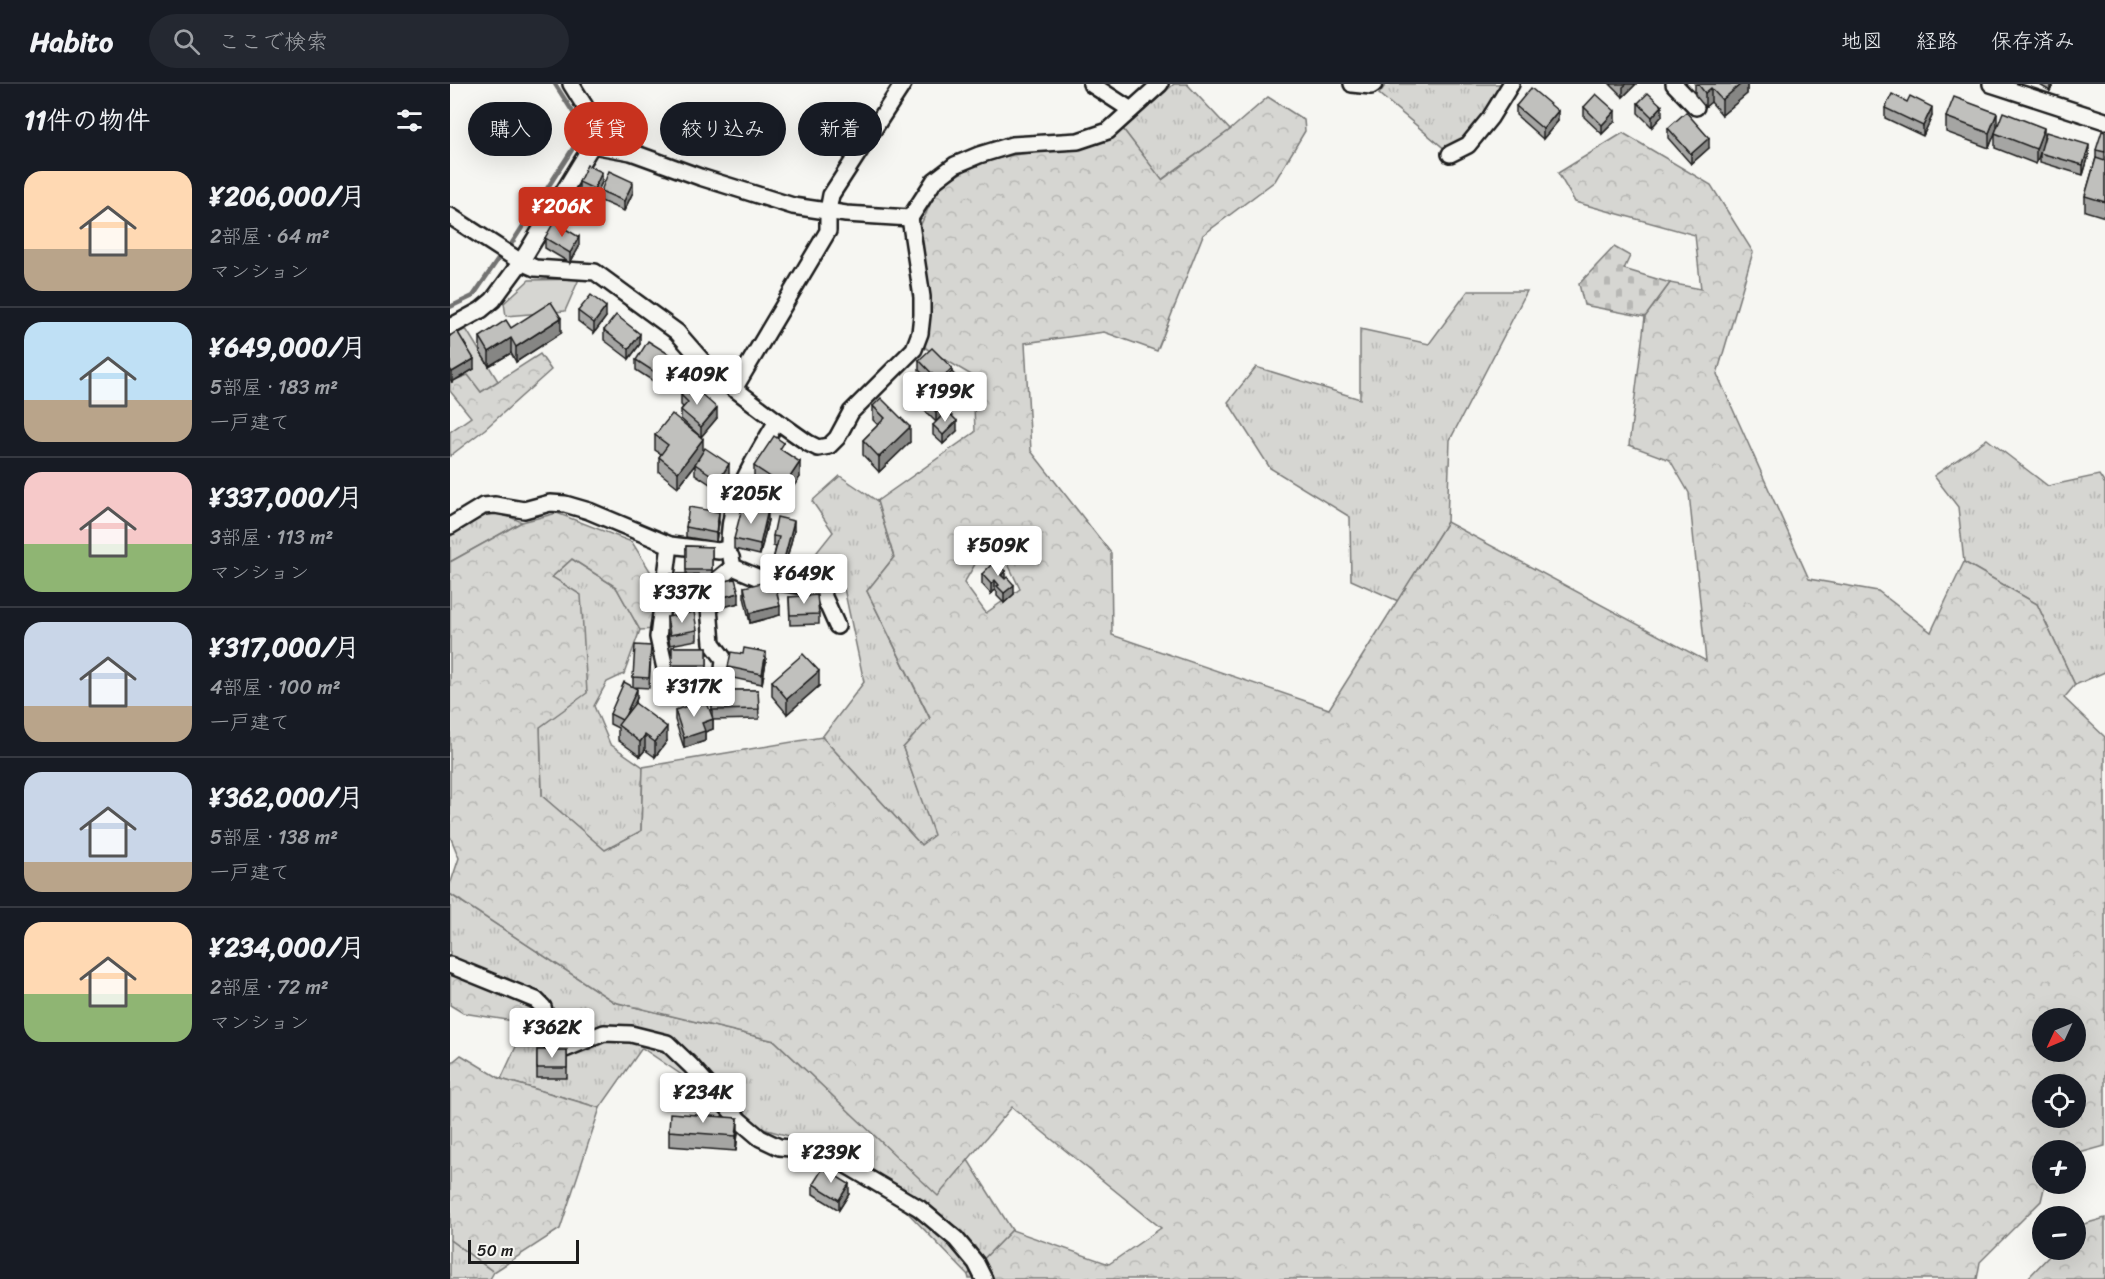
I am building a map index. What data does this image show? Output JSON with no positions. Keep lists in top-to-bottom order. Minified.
{"scale_bar":"50 m","north":"bottom left","page":{"header":"Habito","search":"ここで検索","nav":["地図","経路","保存済み"],"heading":"11件の物件","chip":["購入","賃貸","絞り込み","新着"],"list":[{"name":"¥206,000/月","note":"2部屋 · 64 m² · マンション"},{"name":"¥649,000/月","note":"5部屋 · 183 m² · 一戸建て"},{"name":"¥337,000/月","note":"3部屋 · 113 m² · マンション"},{"name":"¥317,000/月","note":"4部屋 · 100 m² · 一戸建て"},{"name":"¥362,000/月","note":"5部屋 · 138 m² · 一戸建て"},{"name":"¥234,000/月","note":"2部屋 · 72 m² · マンション"}],"price":["¥206K","¥409K","¥199K","¥205K","¥509K","¥649K","¥337K","¥317K","¥362K","¥234K","¥239K"],"map_buttons":["+","−"],"scale":"50 m"}}
